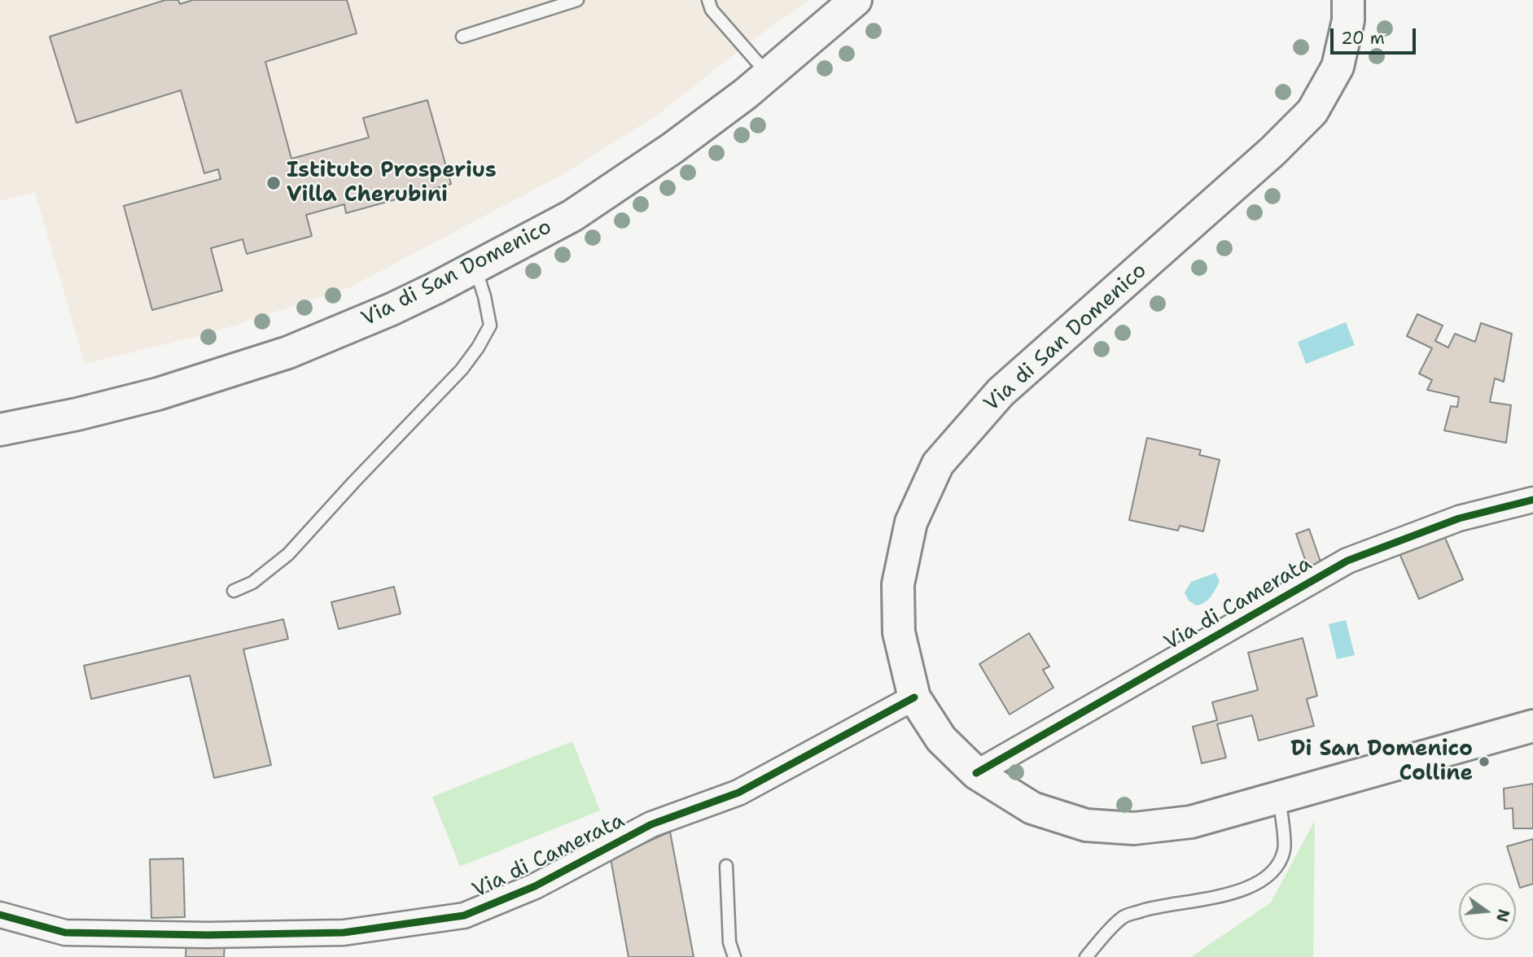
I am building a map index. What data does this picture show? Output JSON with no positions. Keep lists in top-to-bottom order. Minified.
{"streets":{"main road":["Via di San Domenico"],"street":["Via di Camerata"]},"crossings":[["Via di San Domenico","Via di Camerata"]],"places":["Istituto Prosperius Villa Cherubini","Di San Domenico Colline"],"scale_bar":"20 m","north":"right"}
